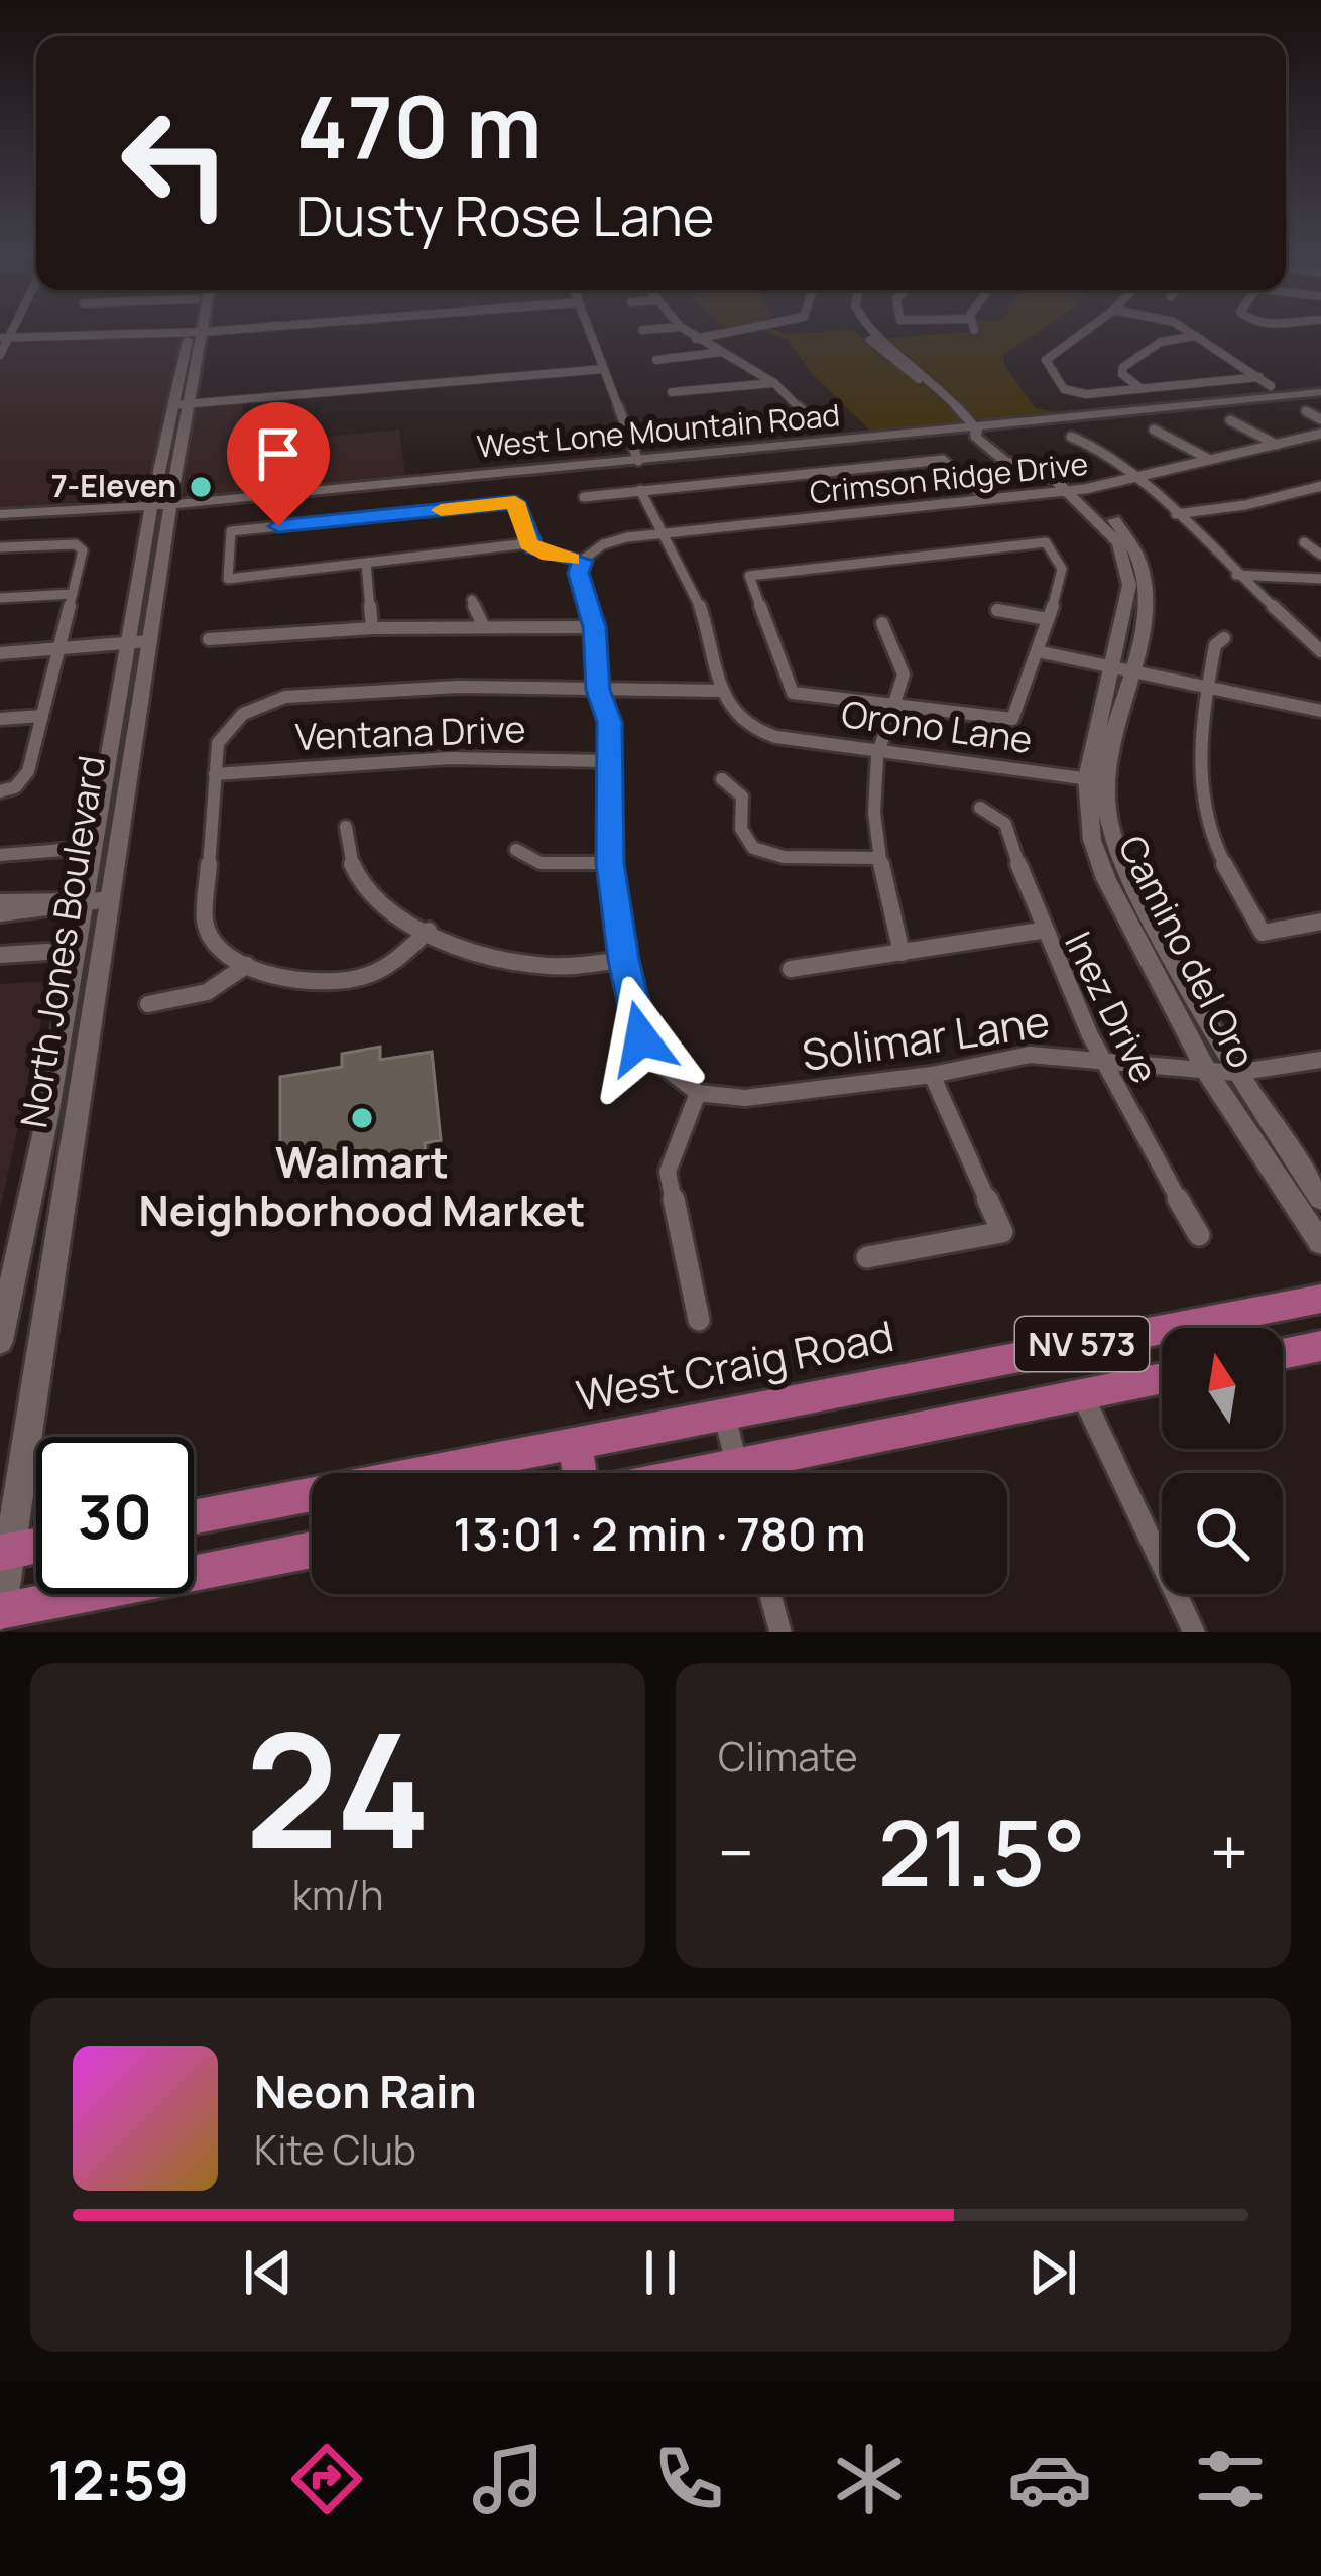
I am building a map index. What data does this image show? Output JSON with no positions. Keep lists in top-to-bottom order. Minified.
{"streets":{"main road":["West Lone Mountain Road","North Jones Boulevard","Camino del Oro","NV 573","West Craig Road"],"street":["Crimson Ridge Drive","Orono Lane","Ventana Drive","Inez Drive","Solimar Lane"]},"crossings":[["West Lone Mountain Road","North Jones Boulevard"],["West Lone Mountain Road","Camino del Oro"],["Crimson Ridge Drive","Camino del Oro"],["Orono Lane","Camino del Oro"],["Camino del Oro","Solimar Lane"],["Inez Drive","Solimar Lane"]],"places":["7-Eleven","Walmart Neighborhood Market"],"north":"top","page":{"turn":["470 m","Dusty Rose Lane"],"limit":"30","trip":"13:01 · 2 min · 780 m","tile":[["24","km/h"],"Climate"],"heat":["−","21.5°","+"],"song":["Neon Rain","Kite Club"],"tabs":"12:59"}}
